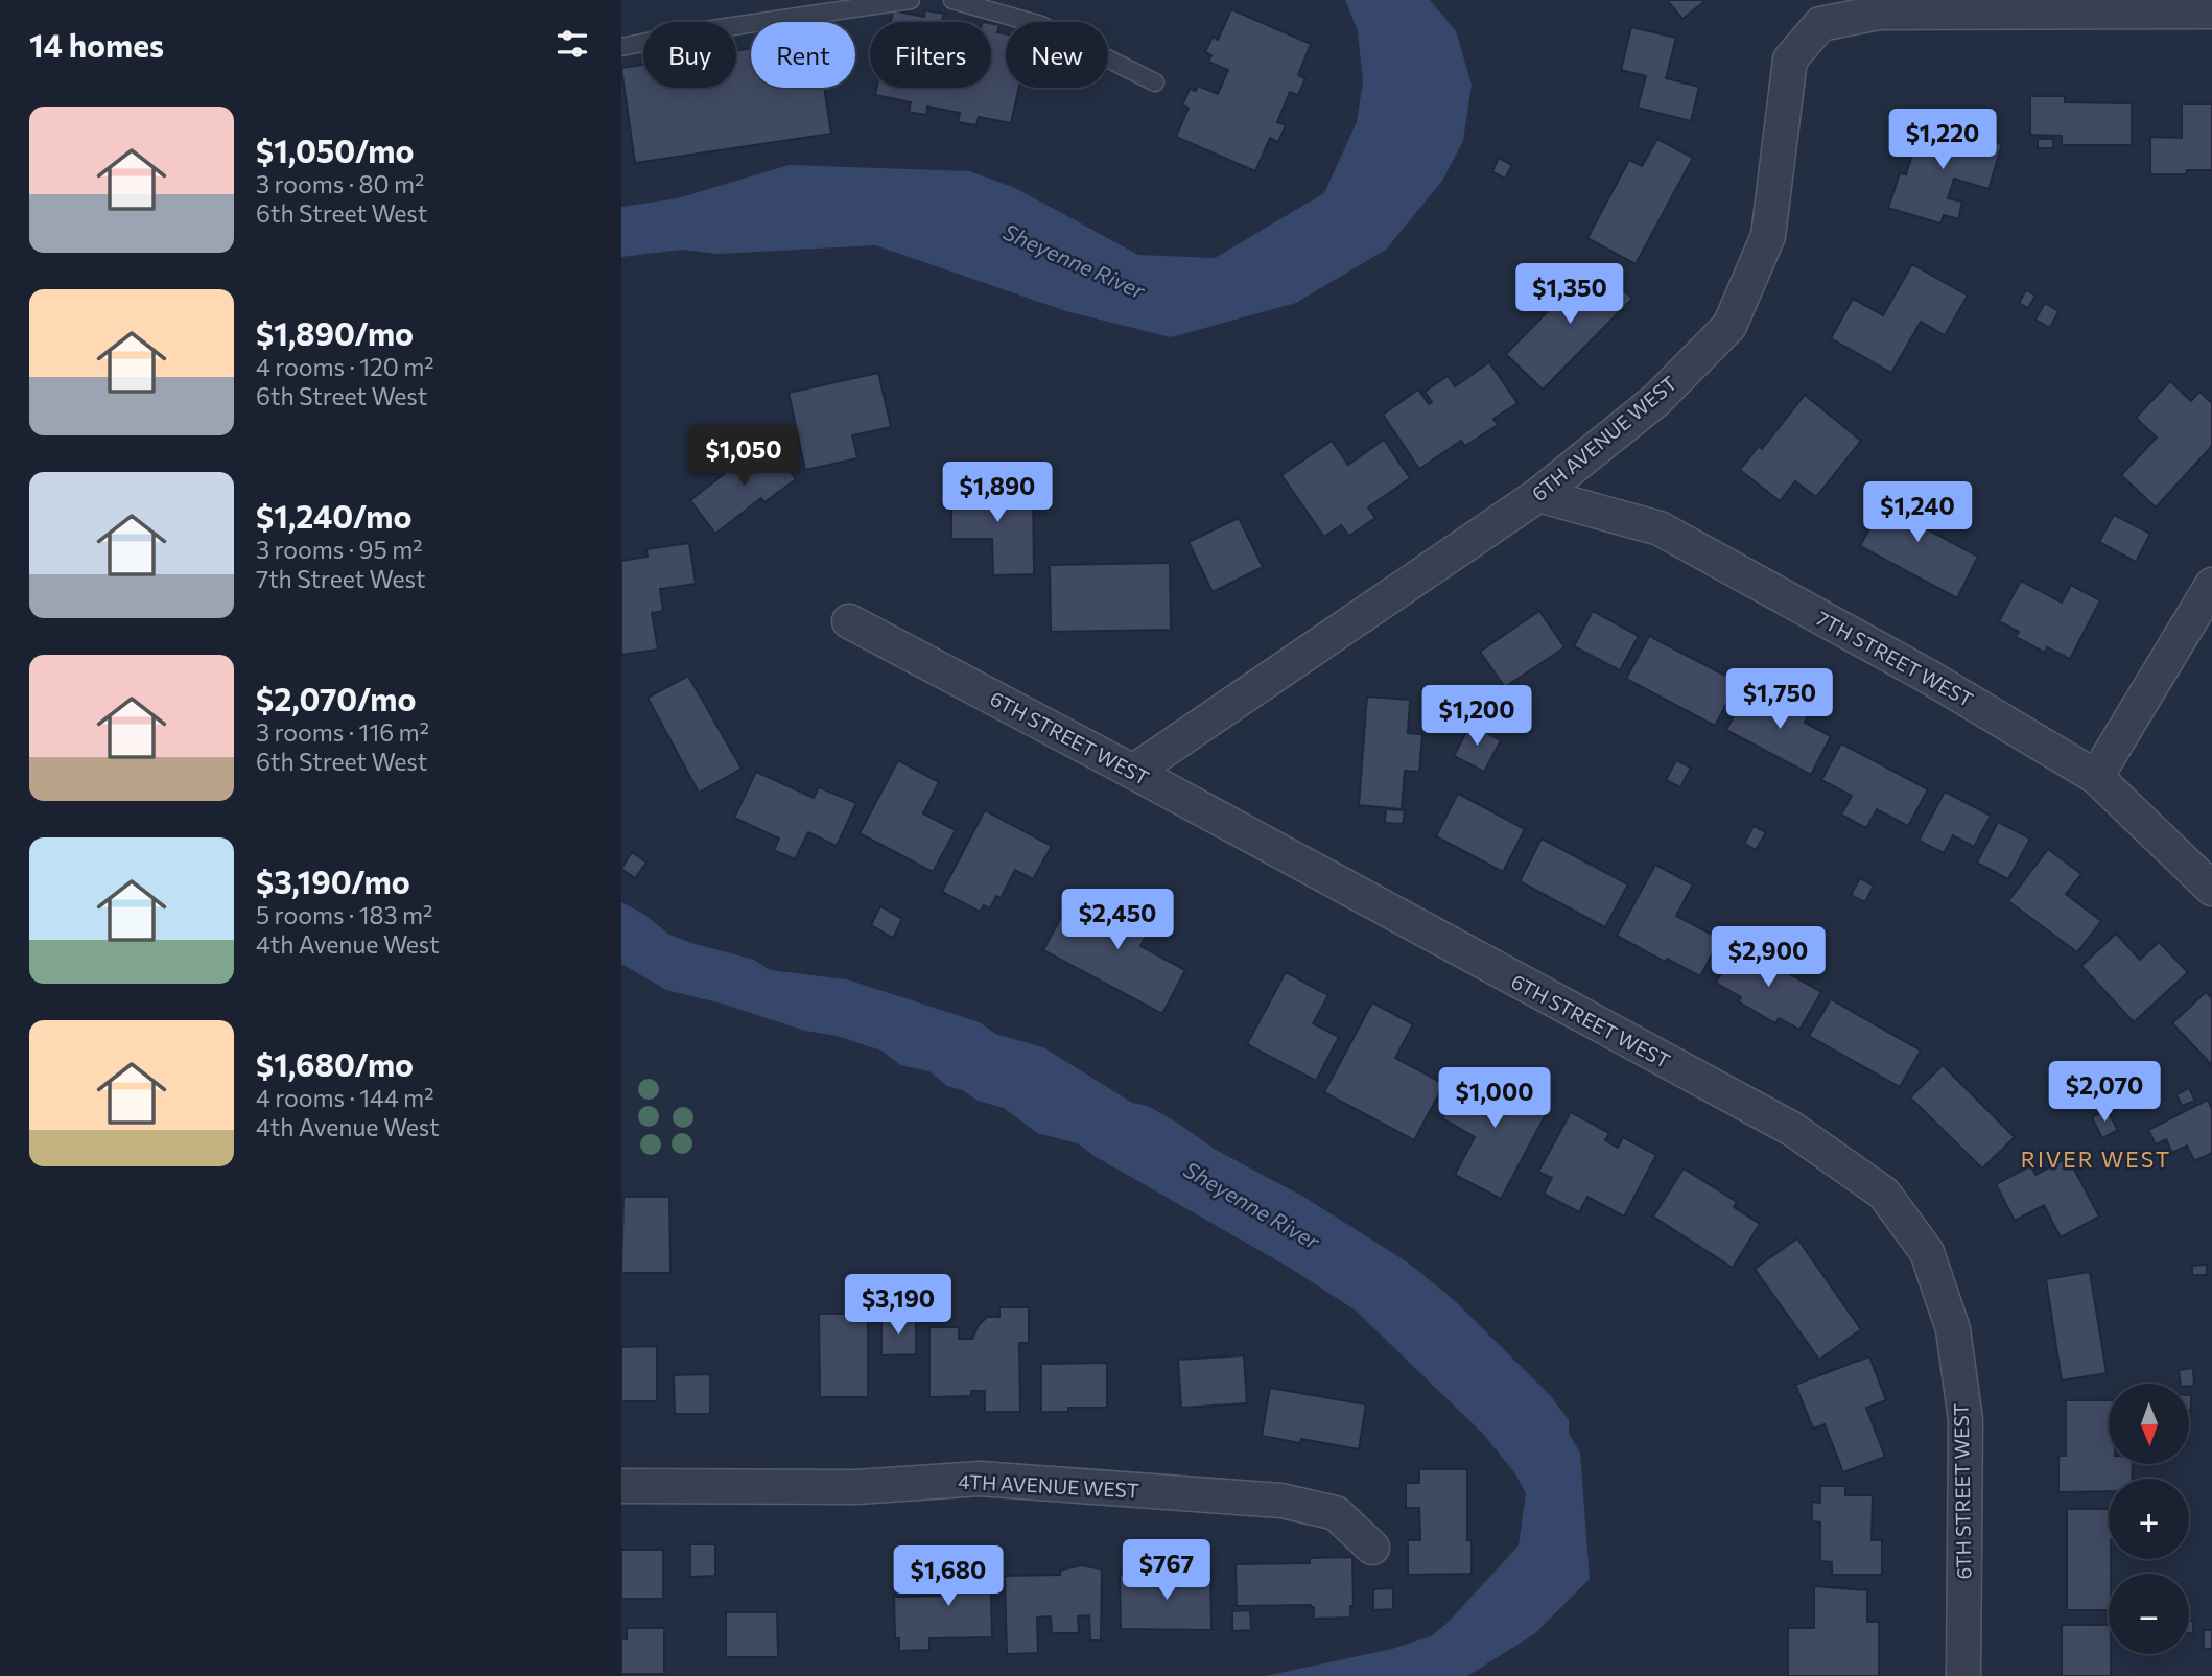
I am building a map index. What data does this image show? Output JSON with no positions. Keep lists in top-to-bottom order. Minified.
{"streets":{"street":["6TH AVENUE WEST","7TH STREET WEST","6TH STREET WEST","4TH AVENUE WEST"]},"crossings":[["6TH AVENUE WEST","7TH STREET WEST"],["6TH AVENUE WEST","6TH STREET WEST"]],"districts":["RIVER WEST"],"water":["Sheyenne River"],"north":"bottom","page":{"heading":"14 homes","chip":["Buy","Rent","Filters","New"],"list":[{"name":"$1,050/mo","note":"3 rooms · 80 m² · 6th Street West"},{"name":"$1,890/mo","note":"4 rooms · 120 m² · 6th Street West"},{"name":"$1,240/mo","note":"3 rooms · 95 m² · 7th Street West"},{"name":"$2,070/mo","note":"3 rooms · 116 m² · 6th Street West"},{"name":"$3,190/mo","note":"5 rooms · 183 m² · 4th Avenue West"},{"name":"$1,680/mo","note":"4 rooms · 144 m² · 4th Avenue West"}],"price":["$1,220","$1,350","$1,050","$1,890","$1,240","$1,750","$1,200","$2,450","$2,900","$2,070","$1,000","$3,190","$767","$1,680"],"map_buttons":["+","−"]}}
